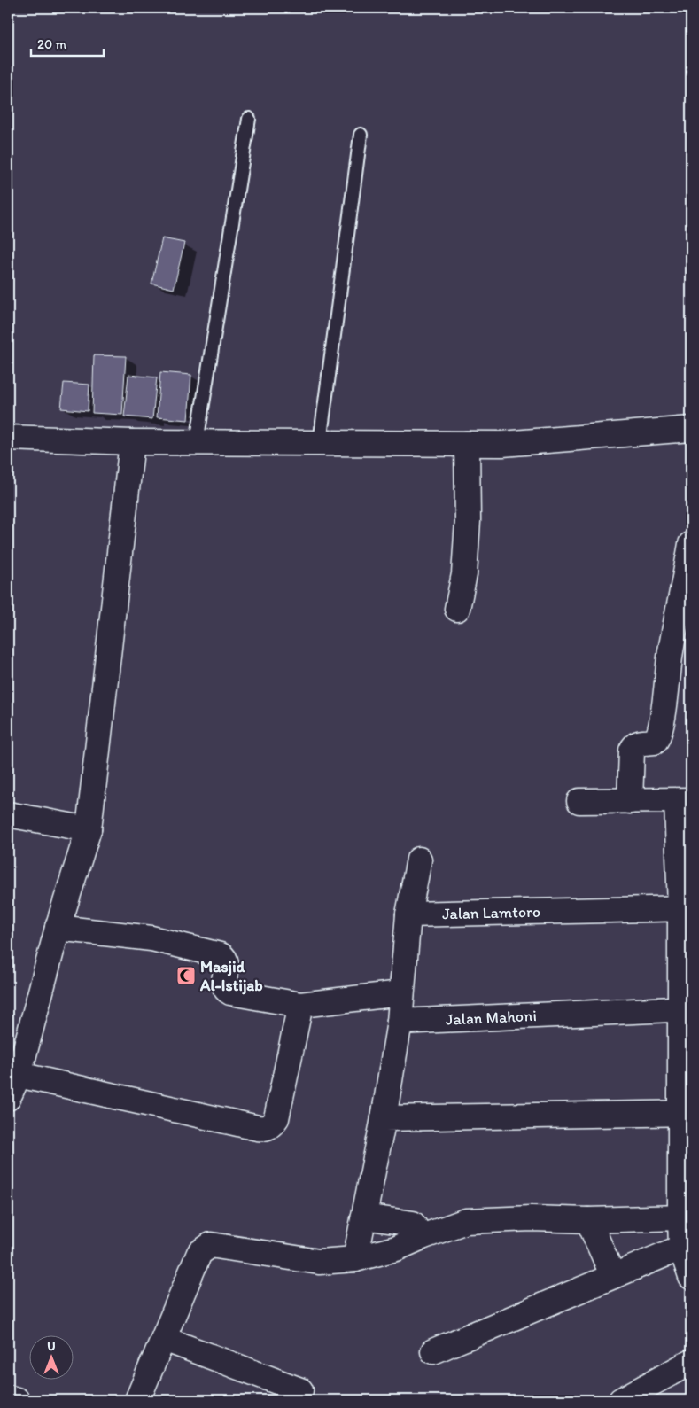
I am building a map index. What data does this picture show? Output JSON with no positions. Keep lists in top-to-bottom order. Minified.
{"streets":{"street":["Jalan Lamtoro","Jalan Mahoni"]},"places":{"mosque":["Masjid Al-Istijab"]},"scale_bar":"20 m","north":"top"}
